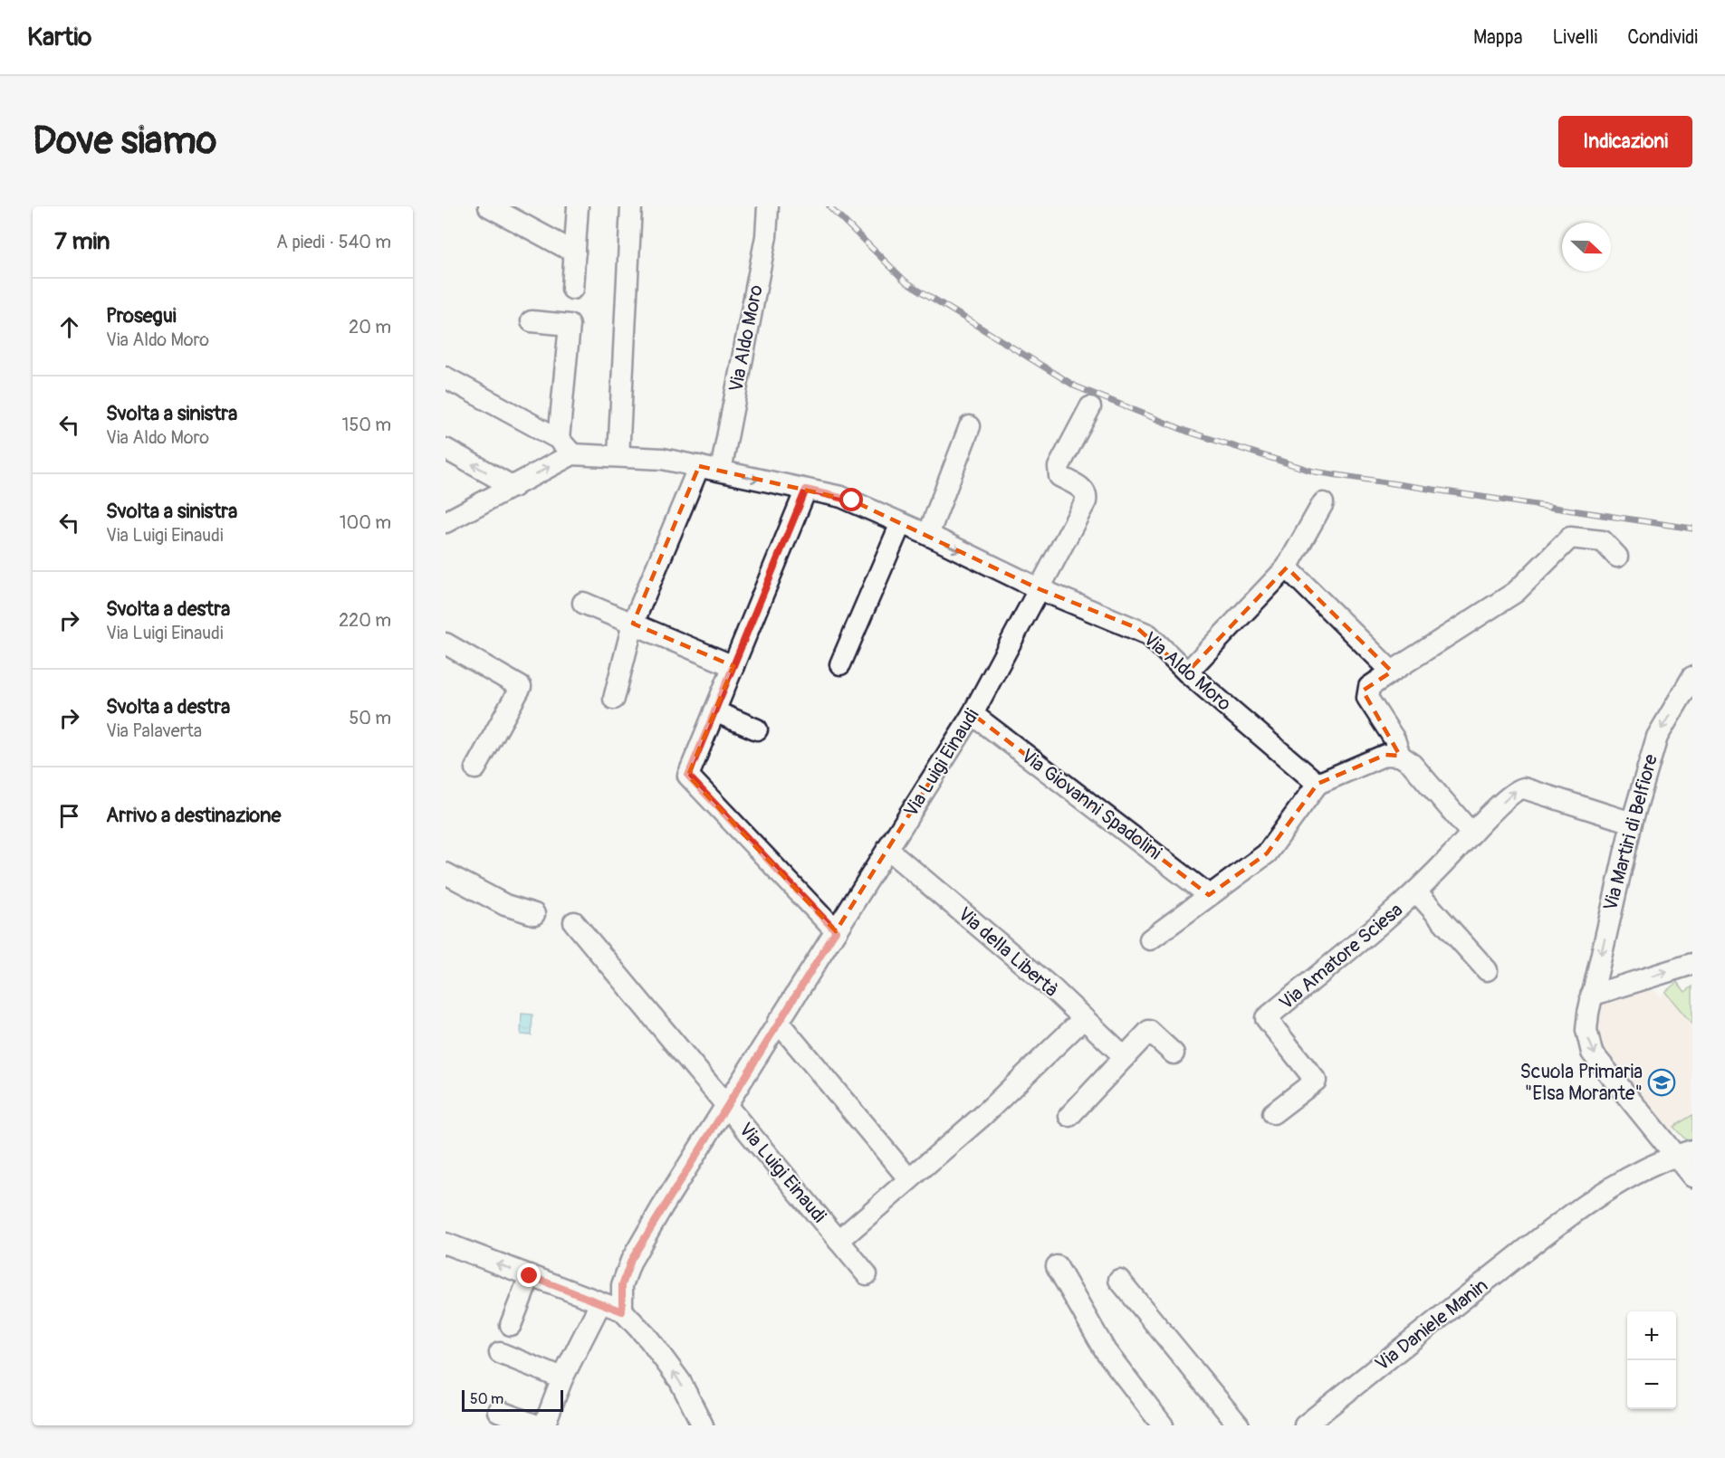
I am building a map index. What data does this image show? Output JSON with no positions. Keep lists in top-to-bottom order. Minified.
{"streets":{"street":["Via Aldo Moro","Via Luigi Einaudi","Via Giovanni Spadolini","Via Martiri di Belfiore","Via della Libertà","Via Amatore Sciesa","Via Daniele Manin"]},"crossings":[["Via Aldo Moro","Via Luigi Einaudi"],["Via Luigi Einaudi","Via Giovanni Spadolini"],["Via Luigi Einaudi","Via della Libertà"],["Via Martiri di Belfiore","Via Amatore Sciesa"],["Via Martiri di Belfiore","Via Daniele Manin"]],"one_way":["Via Martiri di Belfiore"],"places":{"school or university":["Scuola Primaria \"Elsa Morante\""]},"scale_bar":"50 m","north":"right","page":{"header":"Kartio","nav":["Mappa","Livelli","Condividi"],"buttons":"Indicazioni","title":"Dove siamo","heading":["7 min","A piedi · 540 m"],"list":[["Prosegui","Via Aldo Moro","20 m"],["Svolta a sinistra","Via Aldo Moro","150 m"],["Svolta a sinistra","Via Luigi Einaudi","100 m"],["Svolta a destra","Via Luigi Einaudi","220 m"],["Svolta a destra","Via Palaverta","50 m"],"Arrivo a destinazione"],"map_buttons":["+","−"],"scale":"50 m"}}
